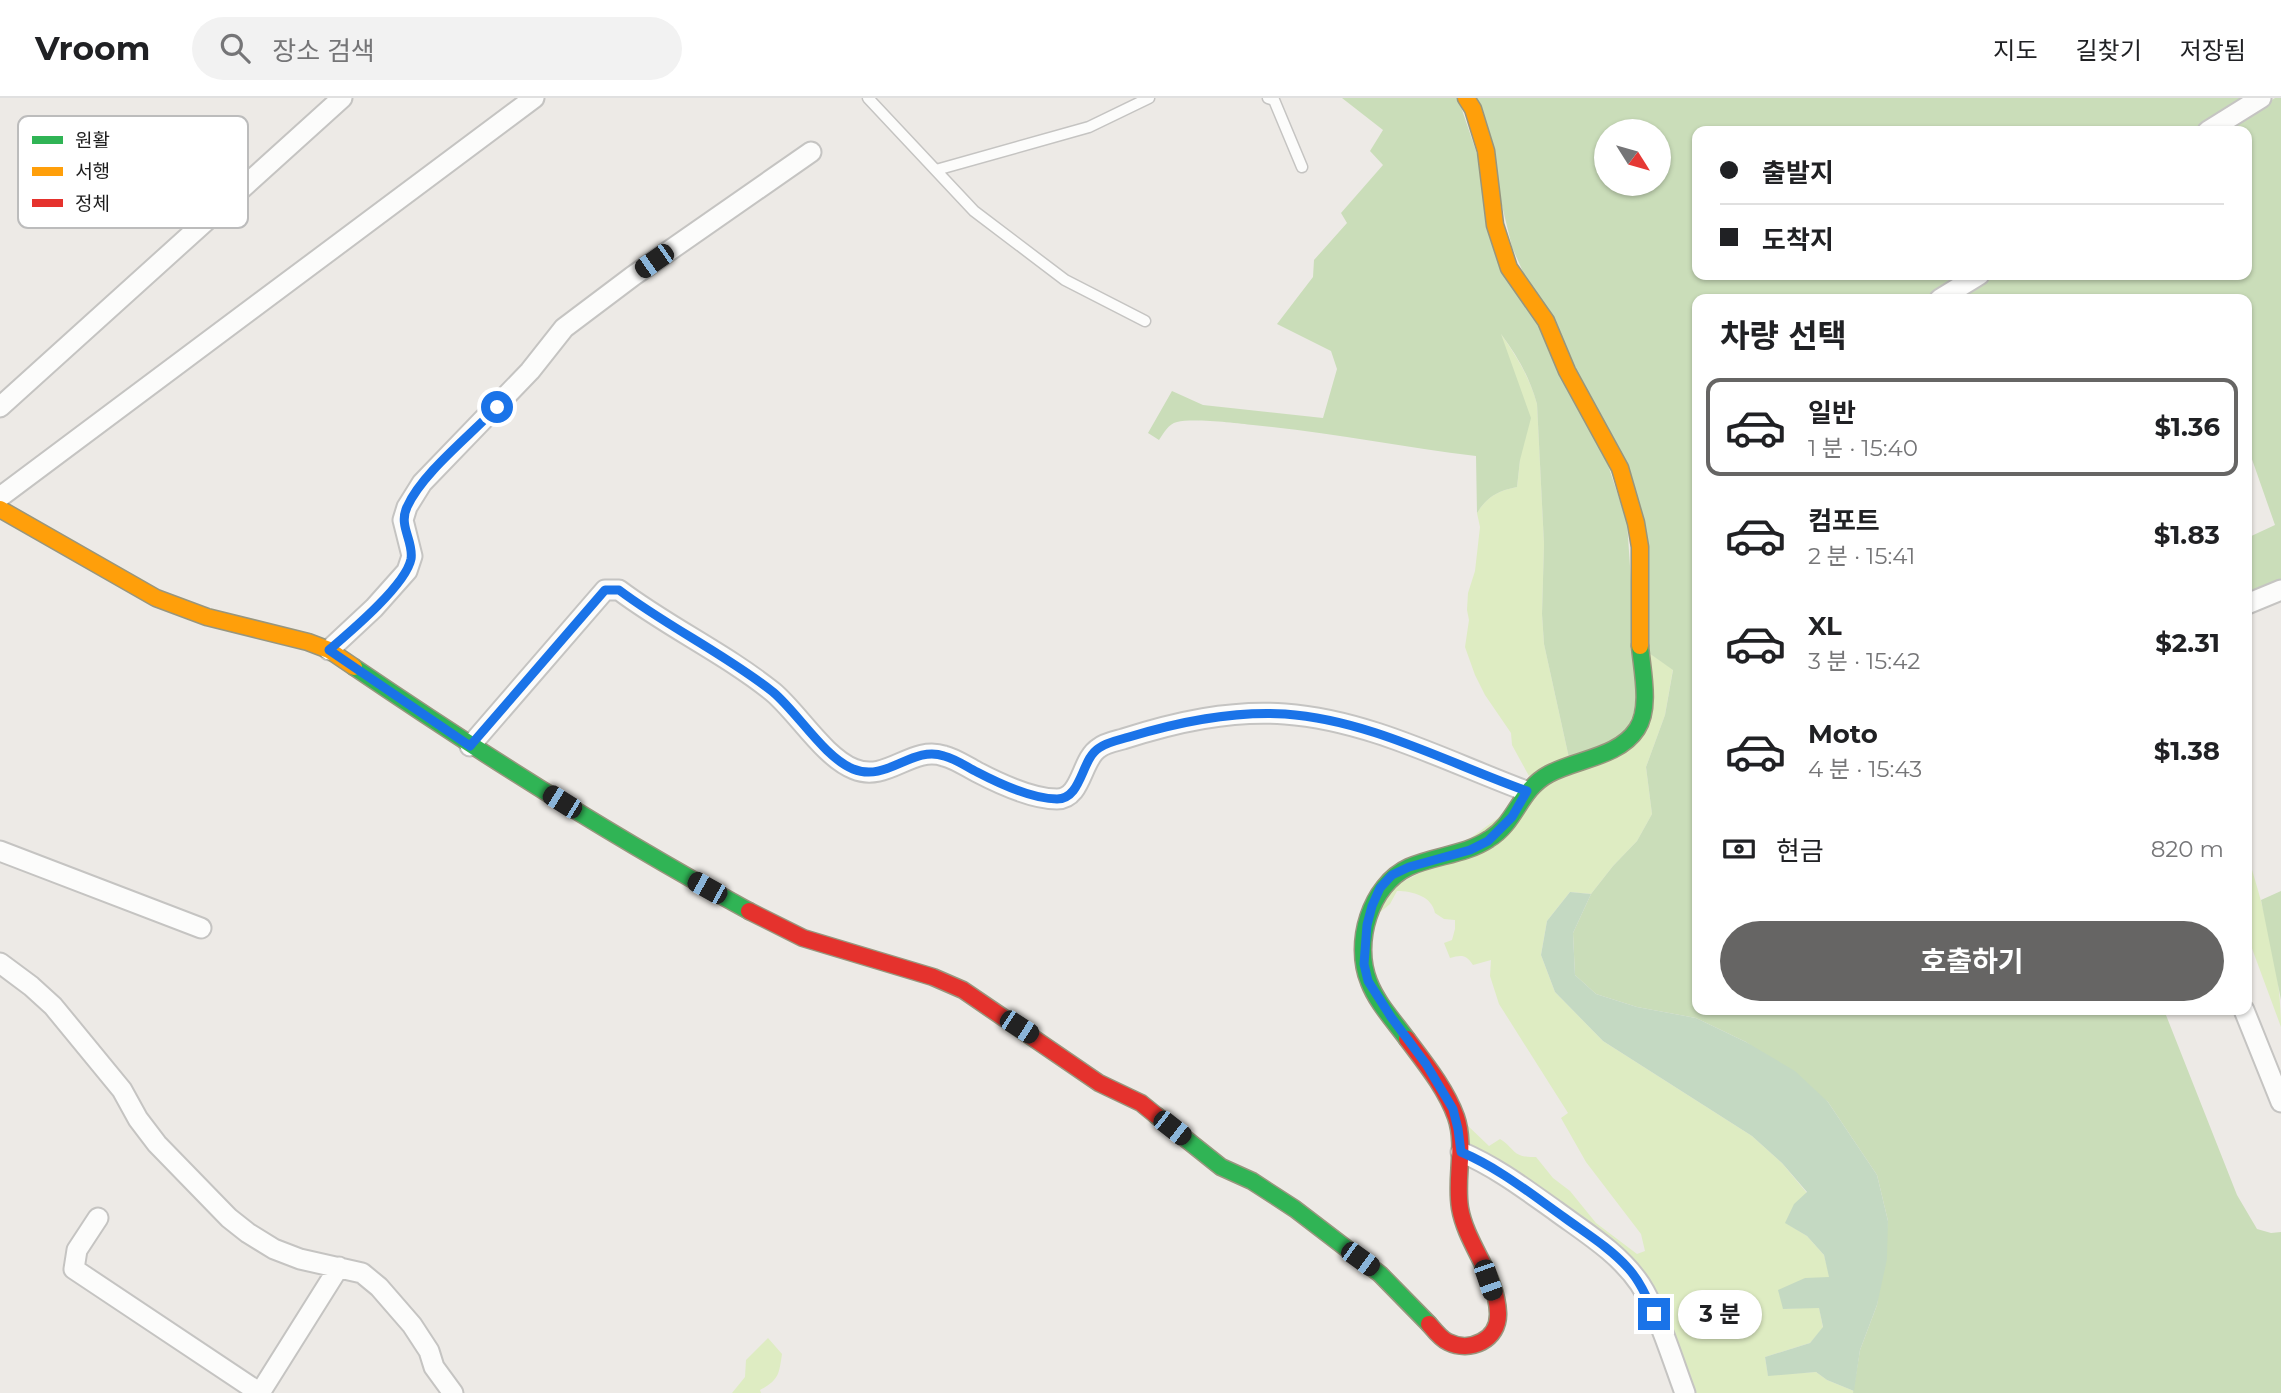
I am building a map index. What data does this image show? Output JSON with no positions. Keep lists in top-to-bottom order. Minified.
{"legend":["원활","서행","정체"],"north":"bottom right","page":{"header":"Vroom","search":"장소 검색","nav":["지도","길찾기","저장됨"],"banner":["출발지","도착지"],"heading":"차량 선택","list":[{"name":"일반","note":"1 분 · 15:40","value":"$1.36"},{"name":"컴포트","note":"2 분 · 15:41","value":"$1.83"},{"name":"XL","note":"3 분 · 15:42","value":"$2.31"},{"name":"Moto","note":"4 분 · 15:43","value":"$1.38"}],"pay":["현금","820 m"],"buttons":"호출하기","bubble":"3 분"}}
